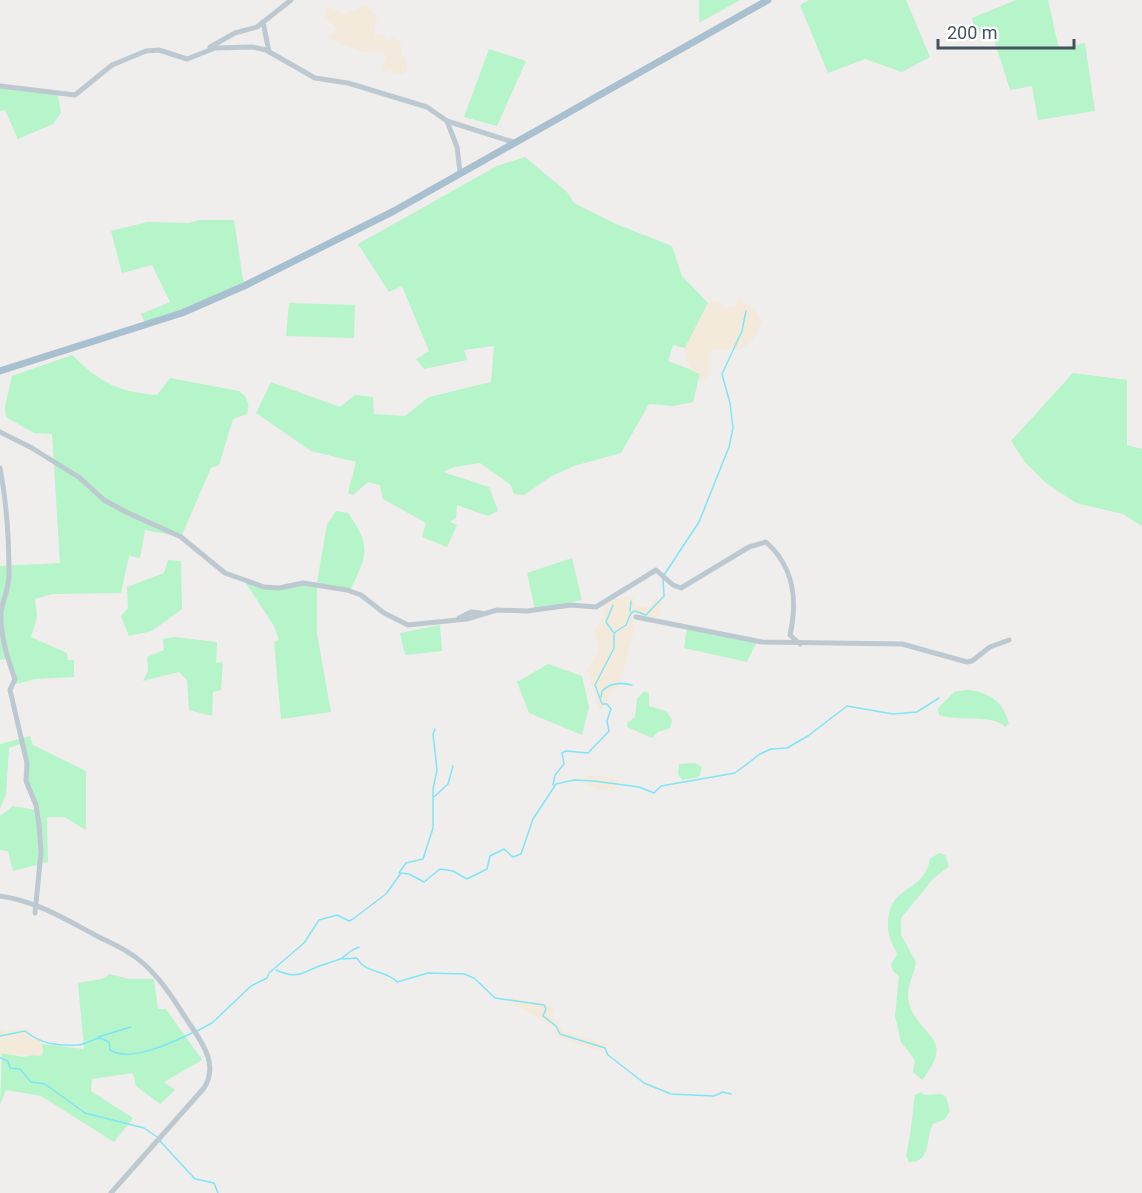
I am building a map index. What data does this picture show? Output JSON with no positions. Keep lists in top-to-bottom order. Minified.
{"scale_bar":"200 m"}
